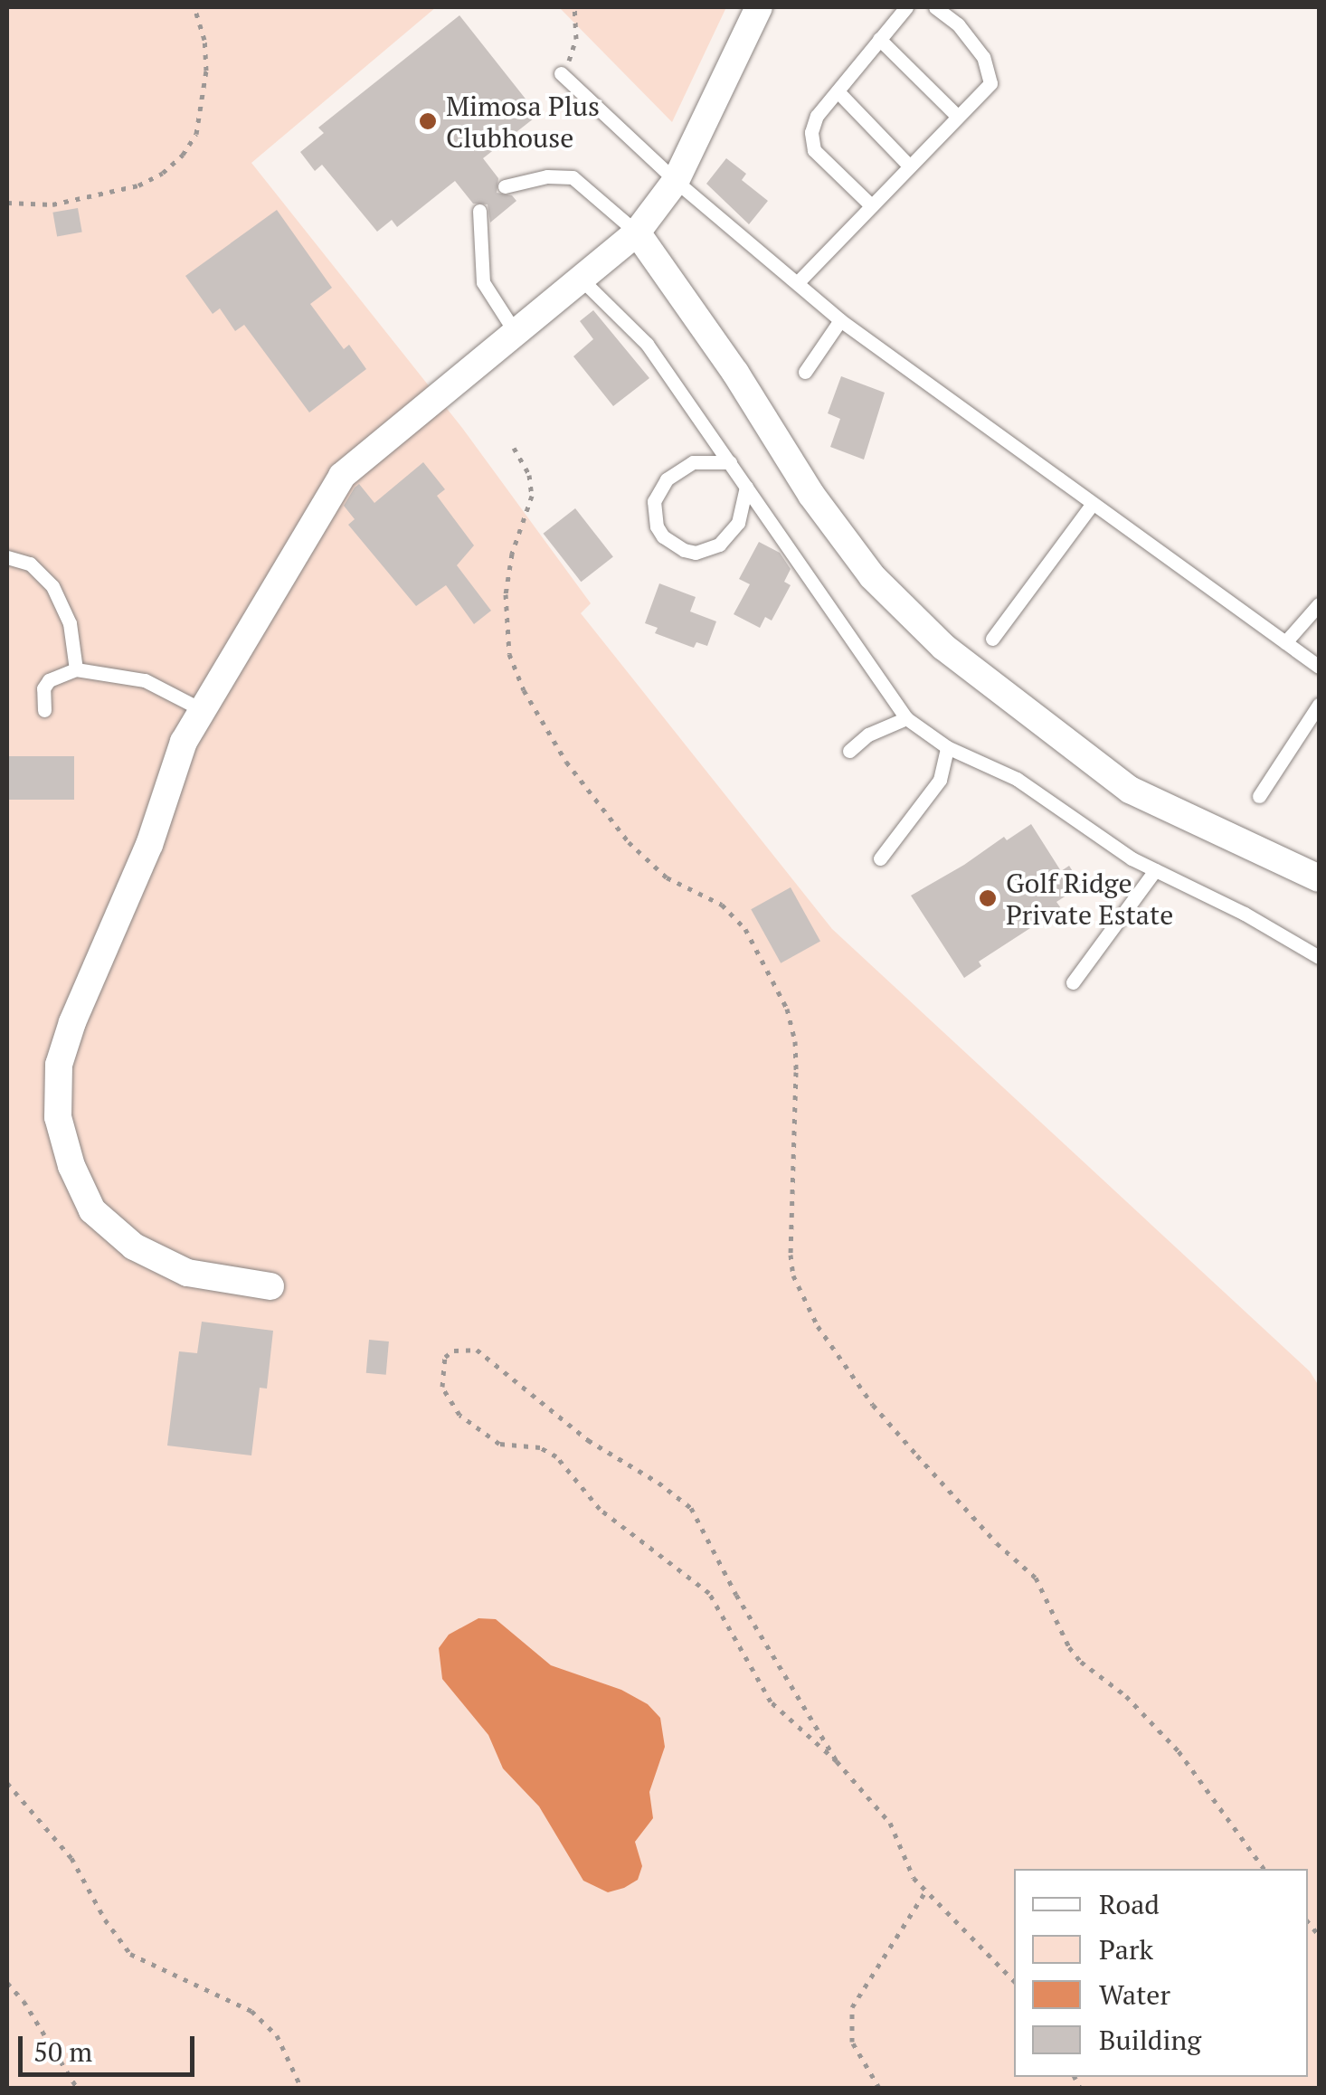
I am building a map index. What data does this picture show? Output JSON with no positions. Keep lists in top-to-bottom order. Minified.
{"places":["Mimosa Plus Clubhouse","Golf Ridge Private Estate"],"legend":["Road","Park","Water","Building"],"scale_bar":"50 m"}
